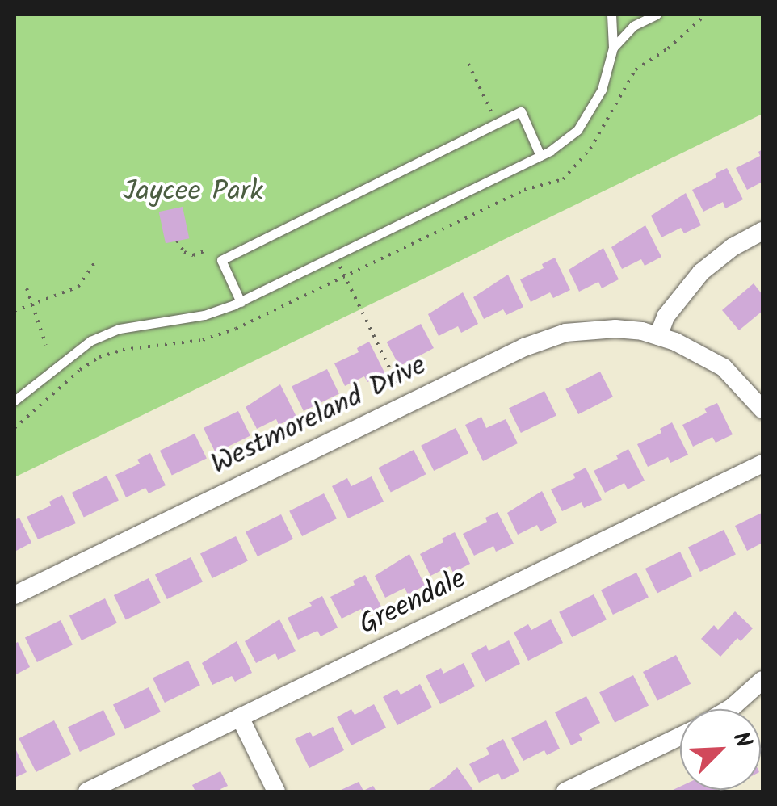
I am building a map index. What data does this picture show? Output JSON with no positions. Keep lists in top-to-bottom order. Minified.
{"streets":{"street":["Westmoreland Drive","Greendale"]},"parks":["Jaycee Park"],"north":"top right"}
